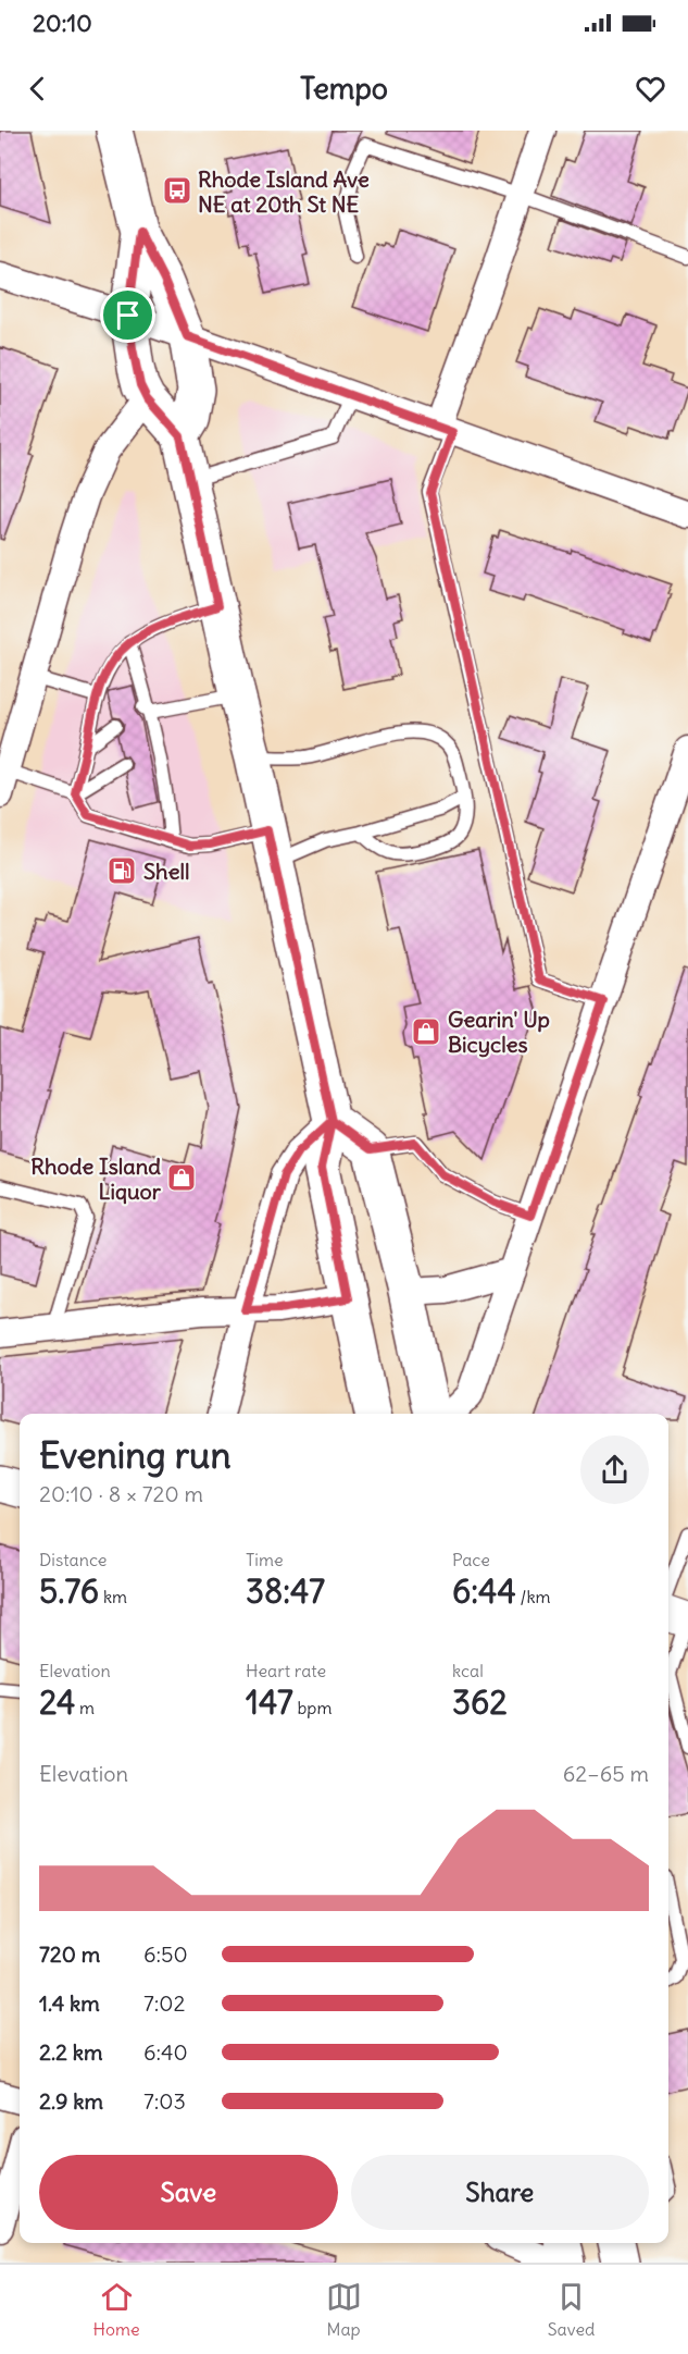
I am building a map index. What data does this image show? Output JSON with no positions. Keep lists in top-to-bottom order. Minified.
{"places":{"bus stop":["Rhode Island Ave NE at 20th St NE"],"fuel station":["Shell"],"shop":["Gearin' Up Bicycles","Rhode Island Liquor"]},"page":{"status":"20:10","header":"Tempo","heading":["Evening run","20:10 · 8 × 720 m"],"stats":[["Distance","5.76 km"],["Time","38:47"],["Pace","6:44 /km"],["Elevation","24 m"],["Heart rate","147 bpm"],["kcal","362"]],"chart":["Elevation","62–65 m"],"list":[{"name":"720 m","note":"6:50"},{"name":"1.4 km","note":"7:02"},{"name":"2.2 km","note":"6:40"},{"name":"2.9 km","note":"7:03"}],"buttons":["Save","Share"],"tabs":["Home","Map","Saved"]}}
